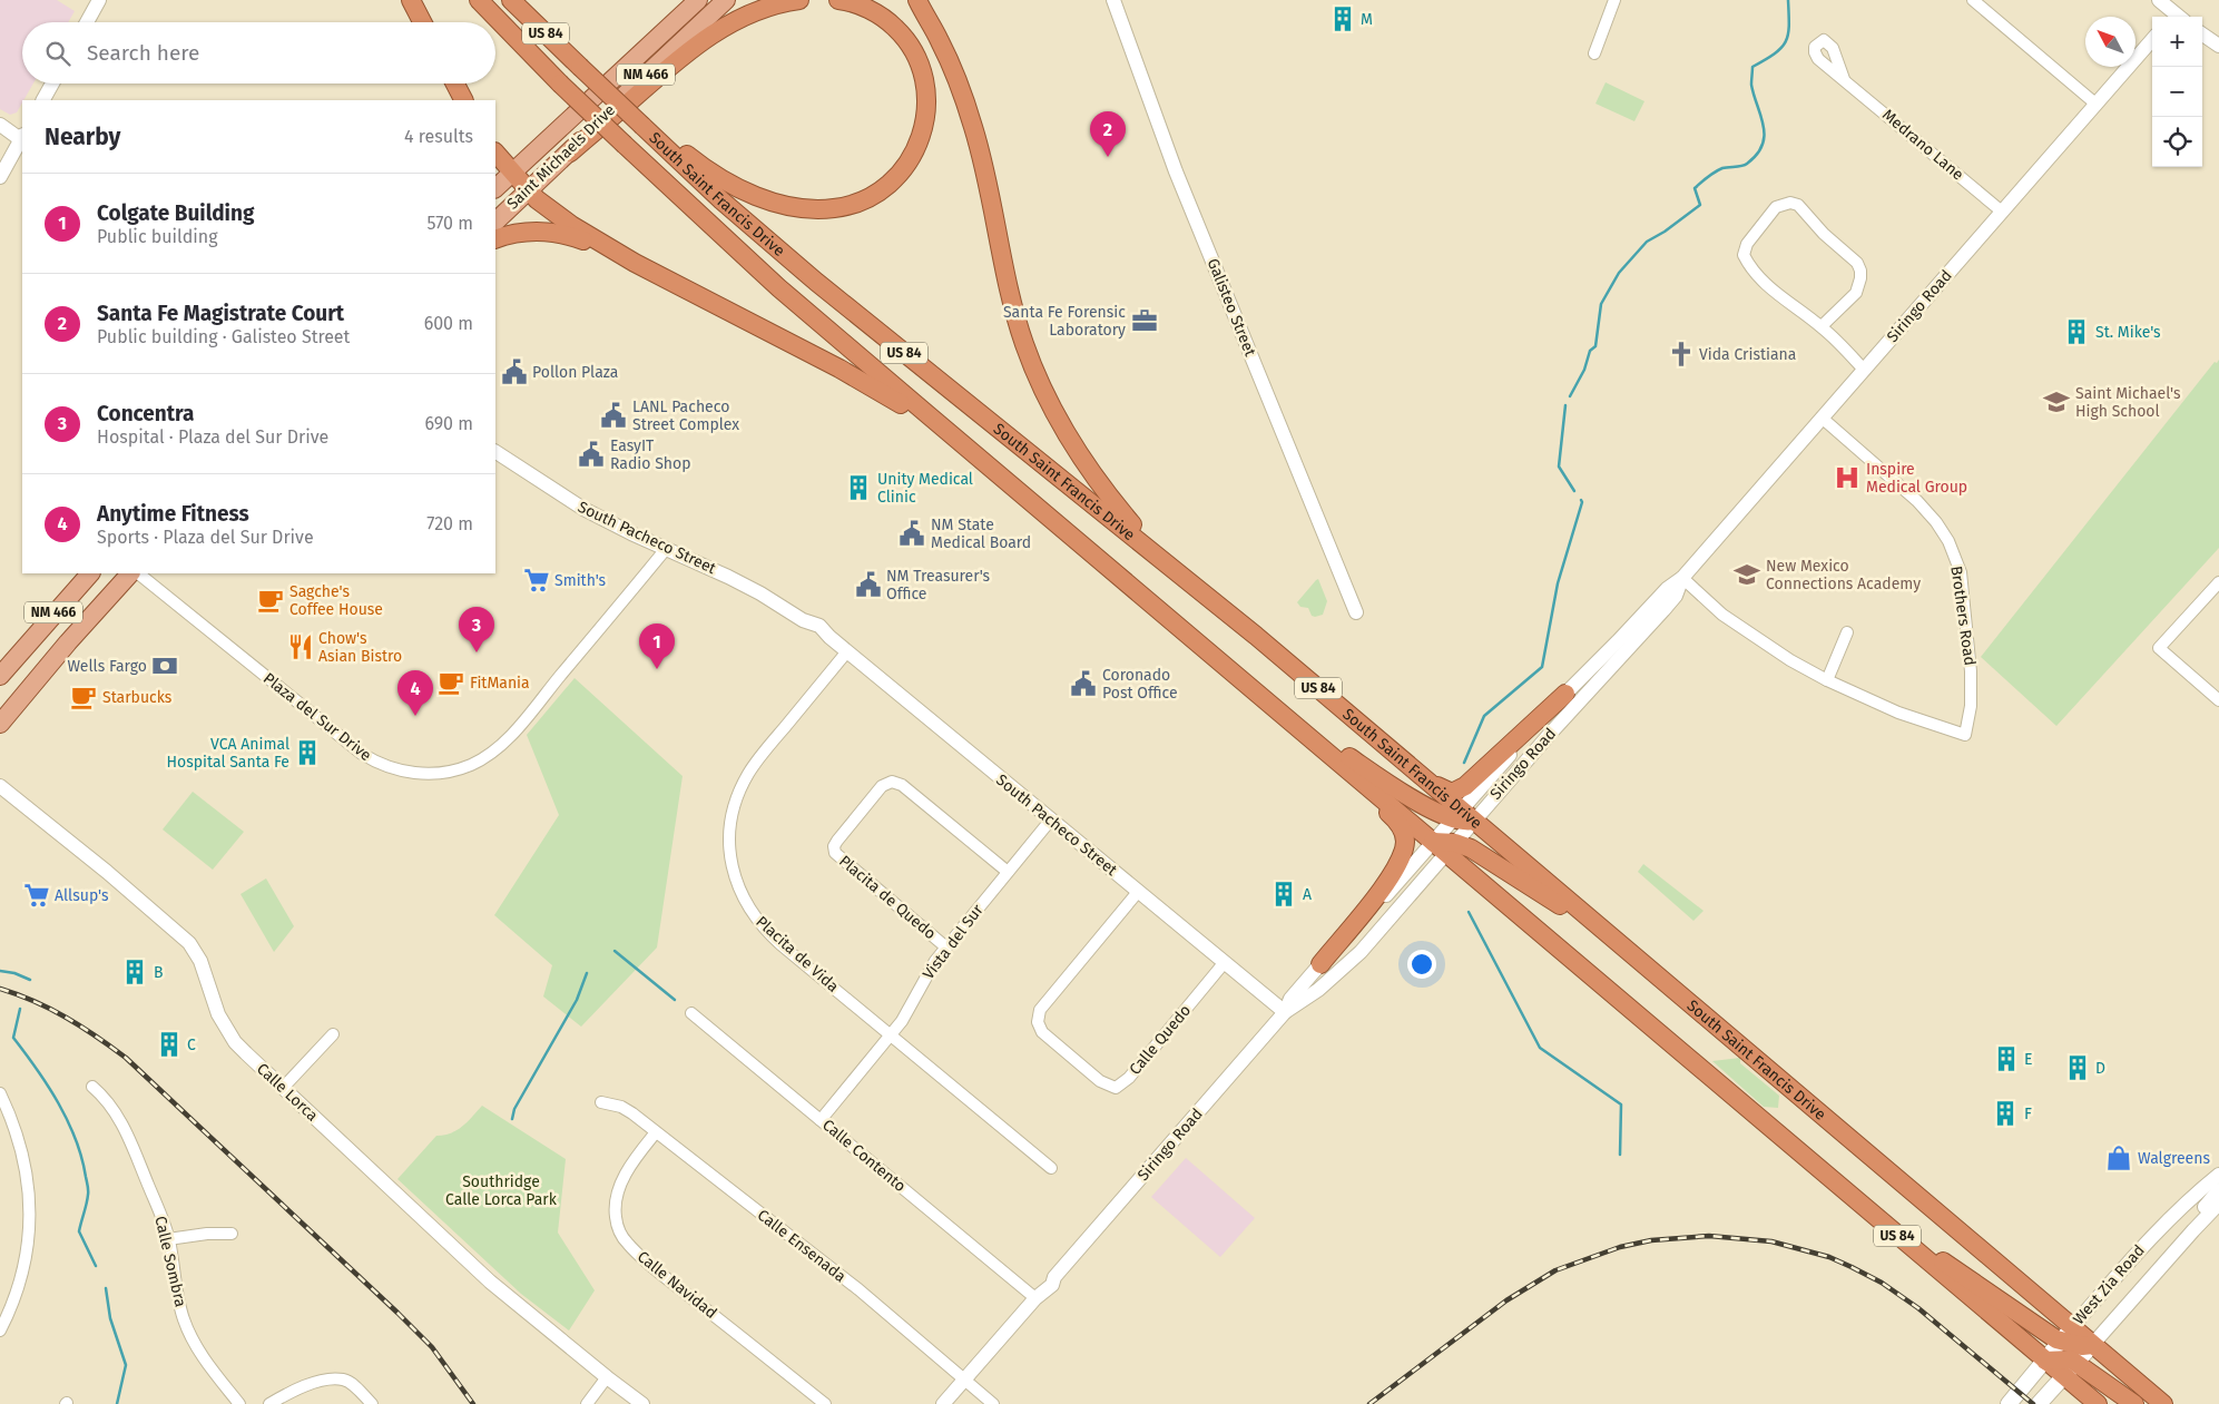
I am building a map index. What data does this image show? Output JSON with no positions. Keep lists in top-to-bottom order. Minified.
{"streets":{"highway":["US 84","South Saint Francis Drive"],"main road":["NM 466","Saint Michaels Drive","West Zia Road"],"street":["Medrano Lane","Siringo Road","Galisteo Street","South Pacheco Street","Brothers Road","Plaza del Sur Drive","Placita de Quedo","Vista del Sur","Placita de Vida","Calle Quedo","Calle Lorca","Calle Contento","Calle Ensenada","Calle Sombra","Calle Navidad"]},"crossings":[["Medrano Lane","Siringo Road"],["South Saint Francis Drive","Siringo Road"],["South Saint Francis Drive","West Zia Road"],["Siringo Road","South Pacheco Street"],["Siringo Road","Brothers Road"],["Siringo Road","Calle Contento"],["Siringo Road","Calle Ensenada"],["South Pacheco Street","Plaza del Sur Drive"],["South Pacheco Street","Vista del Sur"],["South Pacheco Street","Placita de Vida"],["South Pacheco Street","Calle Quedo"],["Placita de Quedo","Vista del Sur"],["Vista del Sur","Placita de Vida"],["Vista del Sur","Calle Contento"],["Calle Ensenada","Calle Navidad"]],"parks":["Southridge Calle Lorca Park"],"places":{"building":["M","St. Mike's","Unity Medical Clinic","VCA Animal Hospital Santa Fe","A","B","C","E","D","F"],"office":["Santa Fe Forensic Laboratory"],"church":["Vida Cristiana"],"public building":["Pollon Plaza","LANL Pacheco Street Complex","EasyIT Radio Shop","NM State Medical Board","NM Treasurer's Office","Coronado Post Office"],"school or university":["Saint Michael's High School","New Mexico Connections Academy"],"hospital":["Inspire Medical Group"],"supermarket":["Smith's","Allsup's"],"cafe":["Sagche's Coffee House","FitMania","Starbucks"],"restaurant":["Chow's Asian Bistro"],"bank":["Wells Fargo"],"shop":["Walgreens"]},"north":"top left","page":{"map_buttons":["+","−"],"search":"Search here","heading":["Nearby","4 results"],"pins":["2","3","1","4"],"list":[{"mark":"1","name":"Colgate Building","note":"Public building","value":"570 m"},{"mark":"2","name":"Santa Fe Magistrate Court","note":"Public building · Galisteo Street","value":"600 m"},{"mark":"3","name":"Concentra","note":"Hospital · Plaza del Sur Drive","value":"690 m"},{"mark":"4","name":"Anytime Fitness","note":"Sports · Plaza del Sur Drive","value":"720 m"}]}}
